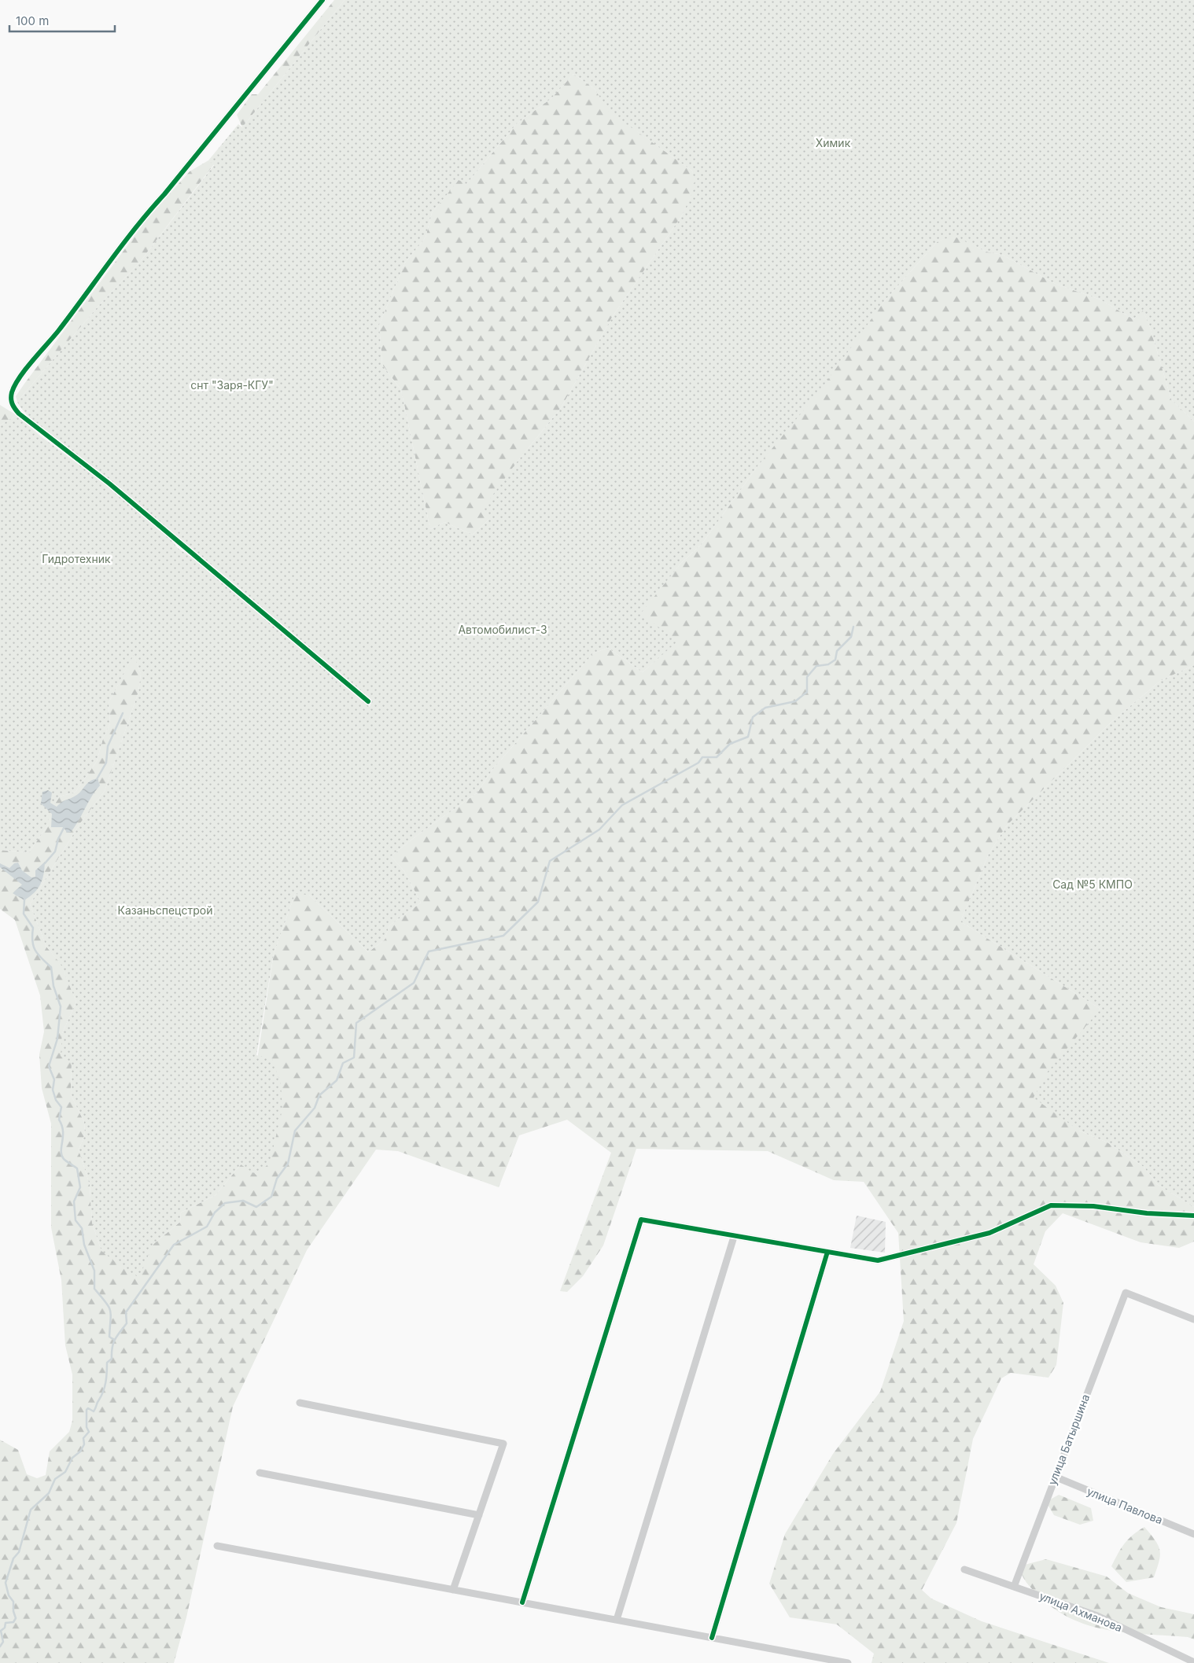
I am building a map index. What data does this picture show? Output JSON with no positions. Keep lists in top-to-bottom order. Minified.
{"streets":{"street":["улица Батыршина","улица Павлова","улица Ахманова"]},"crossings":[["улица Батыршина","улица Павлова"],["улица Батыршина","улица Ахманова"]],"parks":["Химик","снт \"Заря-КГУ\"","Гидротехник","Автомобилист-3","Сад №5 КМПО","Казаньспецстрой"],"scale_bar":"100 m"}
